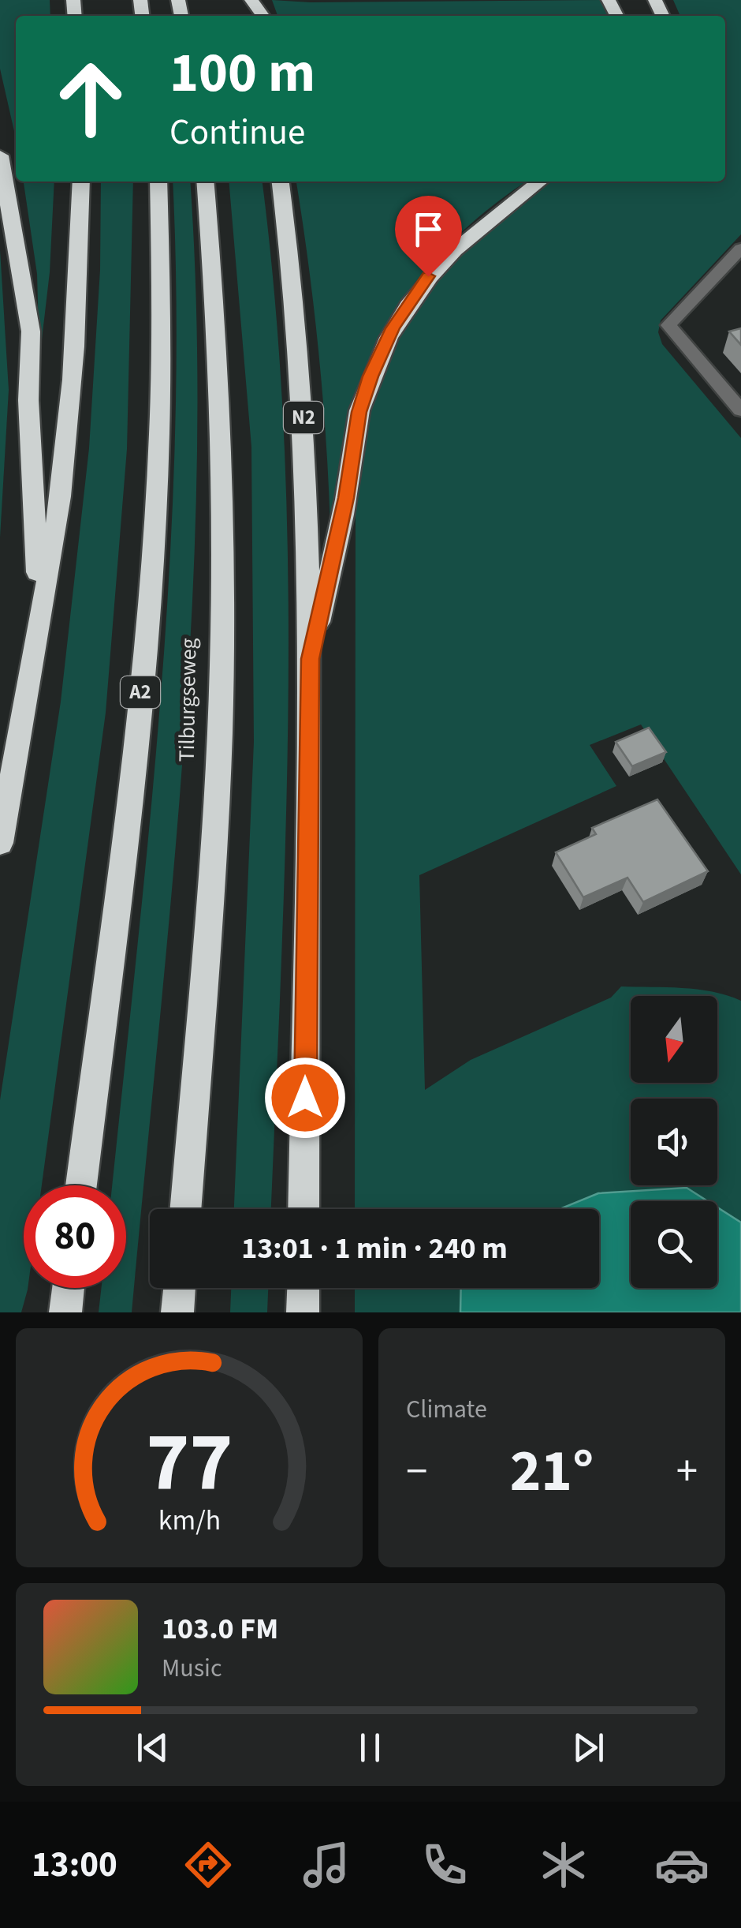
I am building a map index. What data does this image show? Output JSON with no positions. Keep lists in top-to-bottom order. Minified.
{"streets":{"highway":["N2","A2","Tilburgseweg"]},"north":"bottom","page":{"turn":["100 m","Continue"],"limit":"80","trip":"13:01 · 1 min · 240 m","tile":"Climate","heat":["−","21°","+"],"song":["103.0 FM","Music"],"tabs":"13:00","gauge":["77","km/h"]}}
